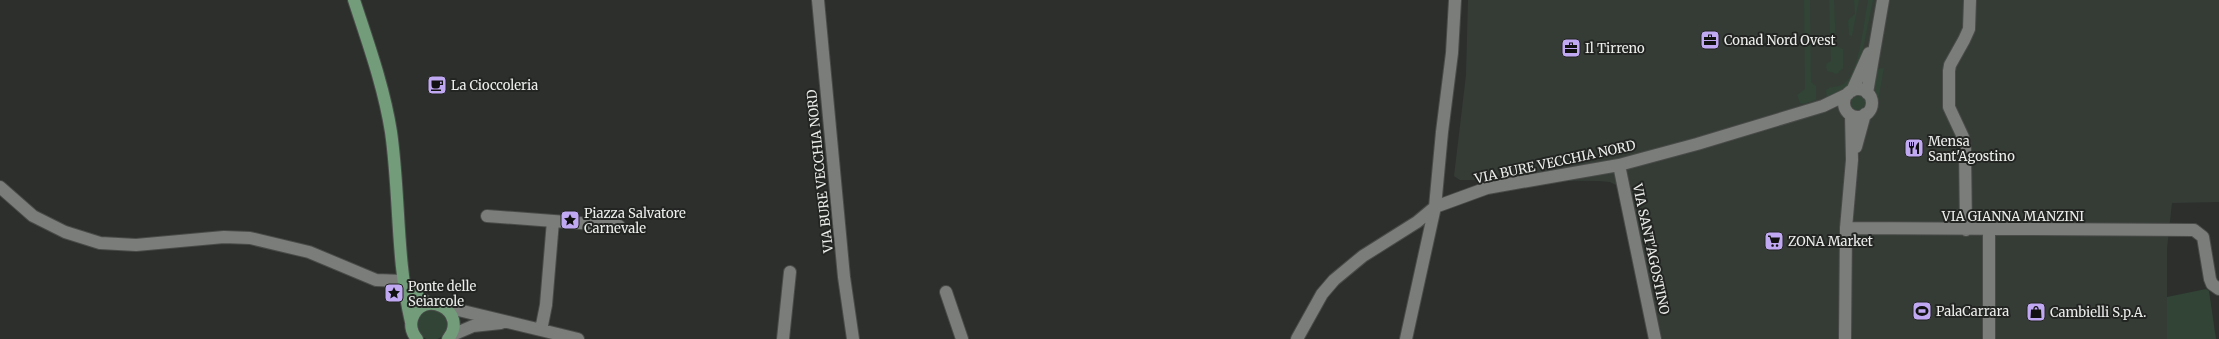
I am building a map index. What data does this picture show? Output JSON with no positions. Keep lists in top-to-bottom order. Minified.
{"streets":{"street":["VIA BURE VECCHIA NORD","VIA GIANNA MANZINI","VIA SANT'AGOSTINO"]},"crossings":[["VIA BURE VECCHIA NORD","VIA SANT'AGOSTINO"]],"places":{"office":["Conad Nord Ovest","Il Tirreno"],"cafe":["La Cioccoleria"],"restaurant":["Mensa Sant'Agostino"],"place":["Piazza Salvatore Carnevale","Ponte delle Seiarcole"],"supermarket":["ZONA Market"],"sports":["PalaCarrara"],"shop":["Cambielli S.p.A."]}}
